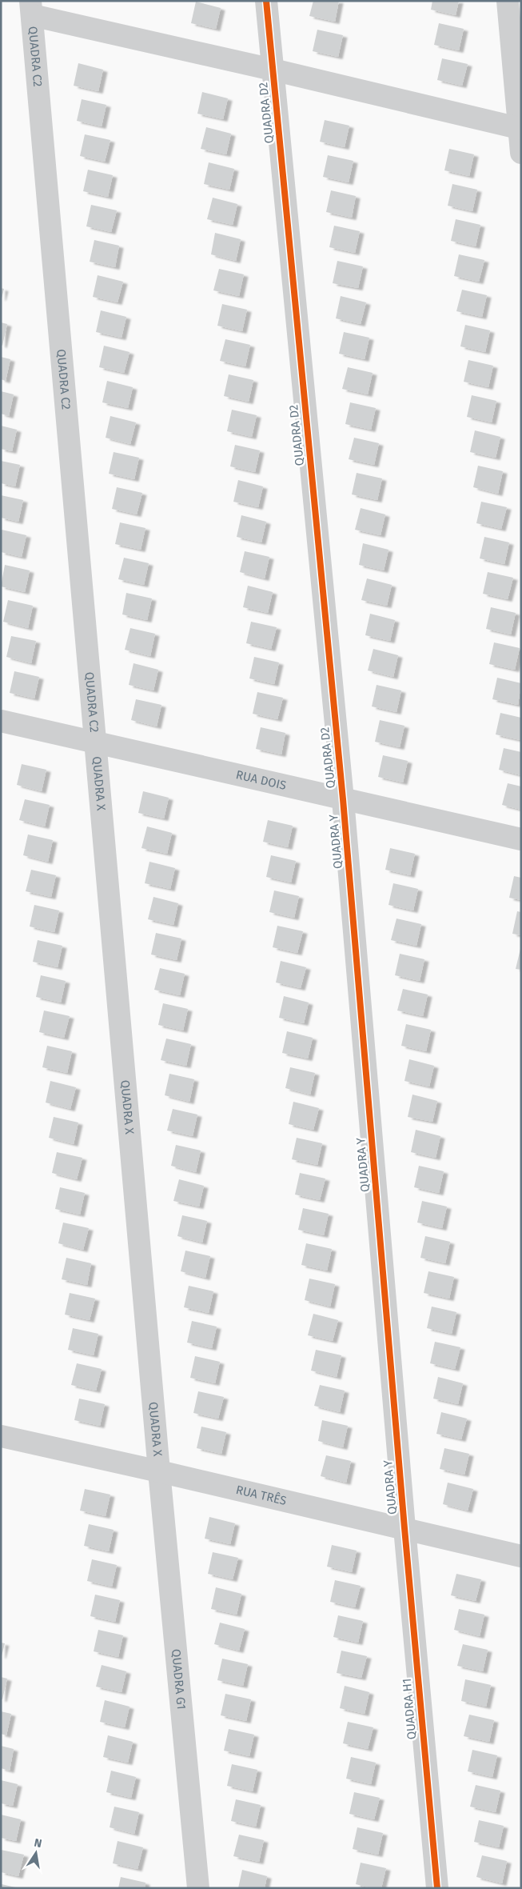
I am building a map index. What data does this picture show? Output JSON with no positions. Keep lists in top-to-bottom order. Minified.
{"streets":{"street":["QUADRA C2","QUADRA D2","RUA DOIS","QUADRA X","QUADRA Y","RUA TRÊS","QUADRA G1","QUADRA H1"]},"crossings":[["QUADRA C2","RUA DOIS"],["QUADRA C2","QUADRA X"],["QUADRA D2","RUA DOIS"],["QUADRA D2","QUADRA Y"],["RUA DOIS","QUADRA X"],["RUA DOIS","QUADRA Y"],["QUADRA X","RUA TRÊS"],["QUADRA X","QUADRA G1"],["QUADRA Y","RUA TRÊS"],["QUADRA Y","QUADRA H1"],["RUA TRÊS","QUADRA G1"],["RUA TRÊS","QUADRA H1"]],"north":"top"}
